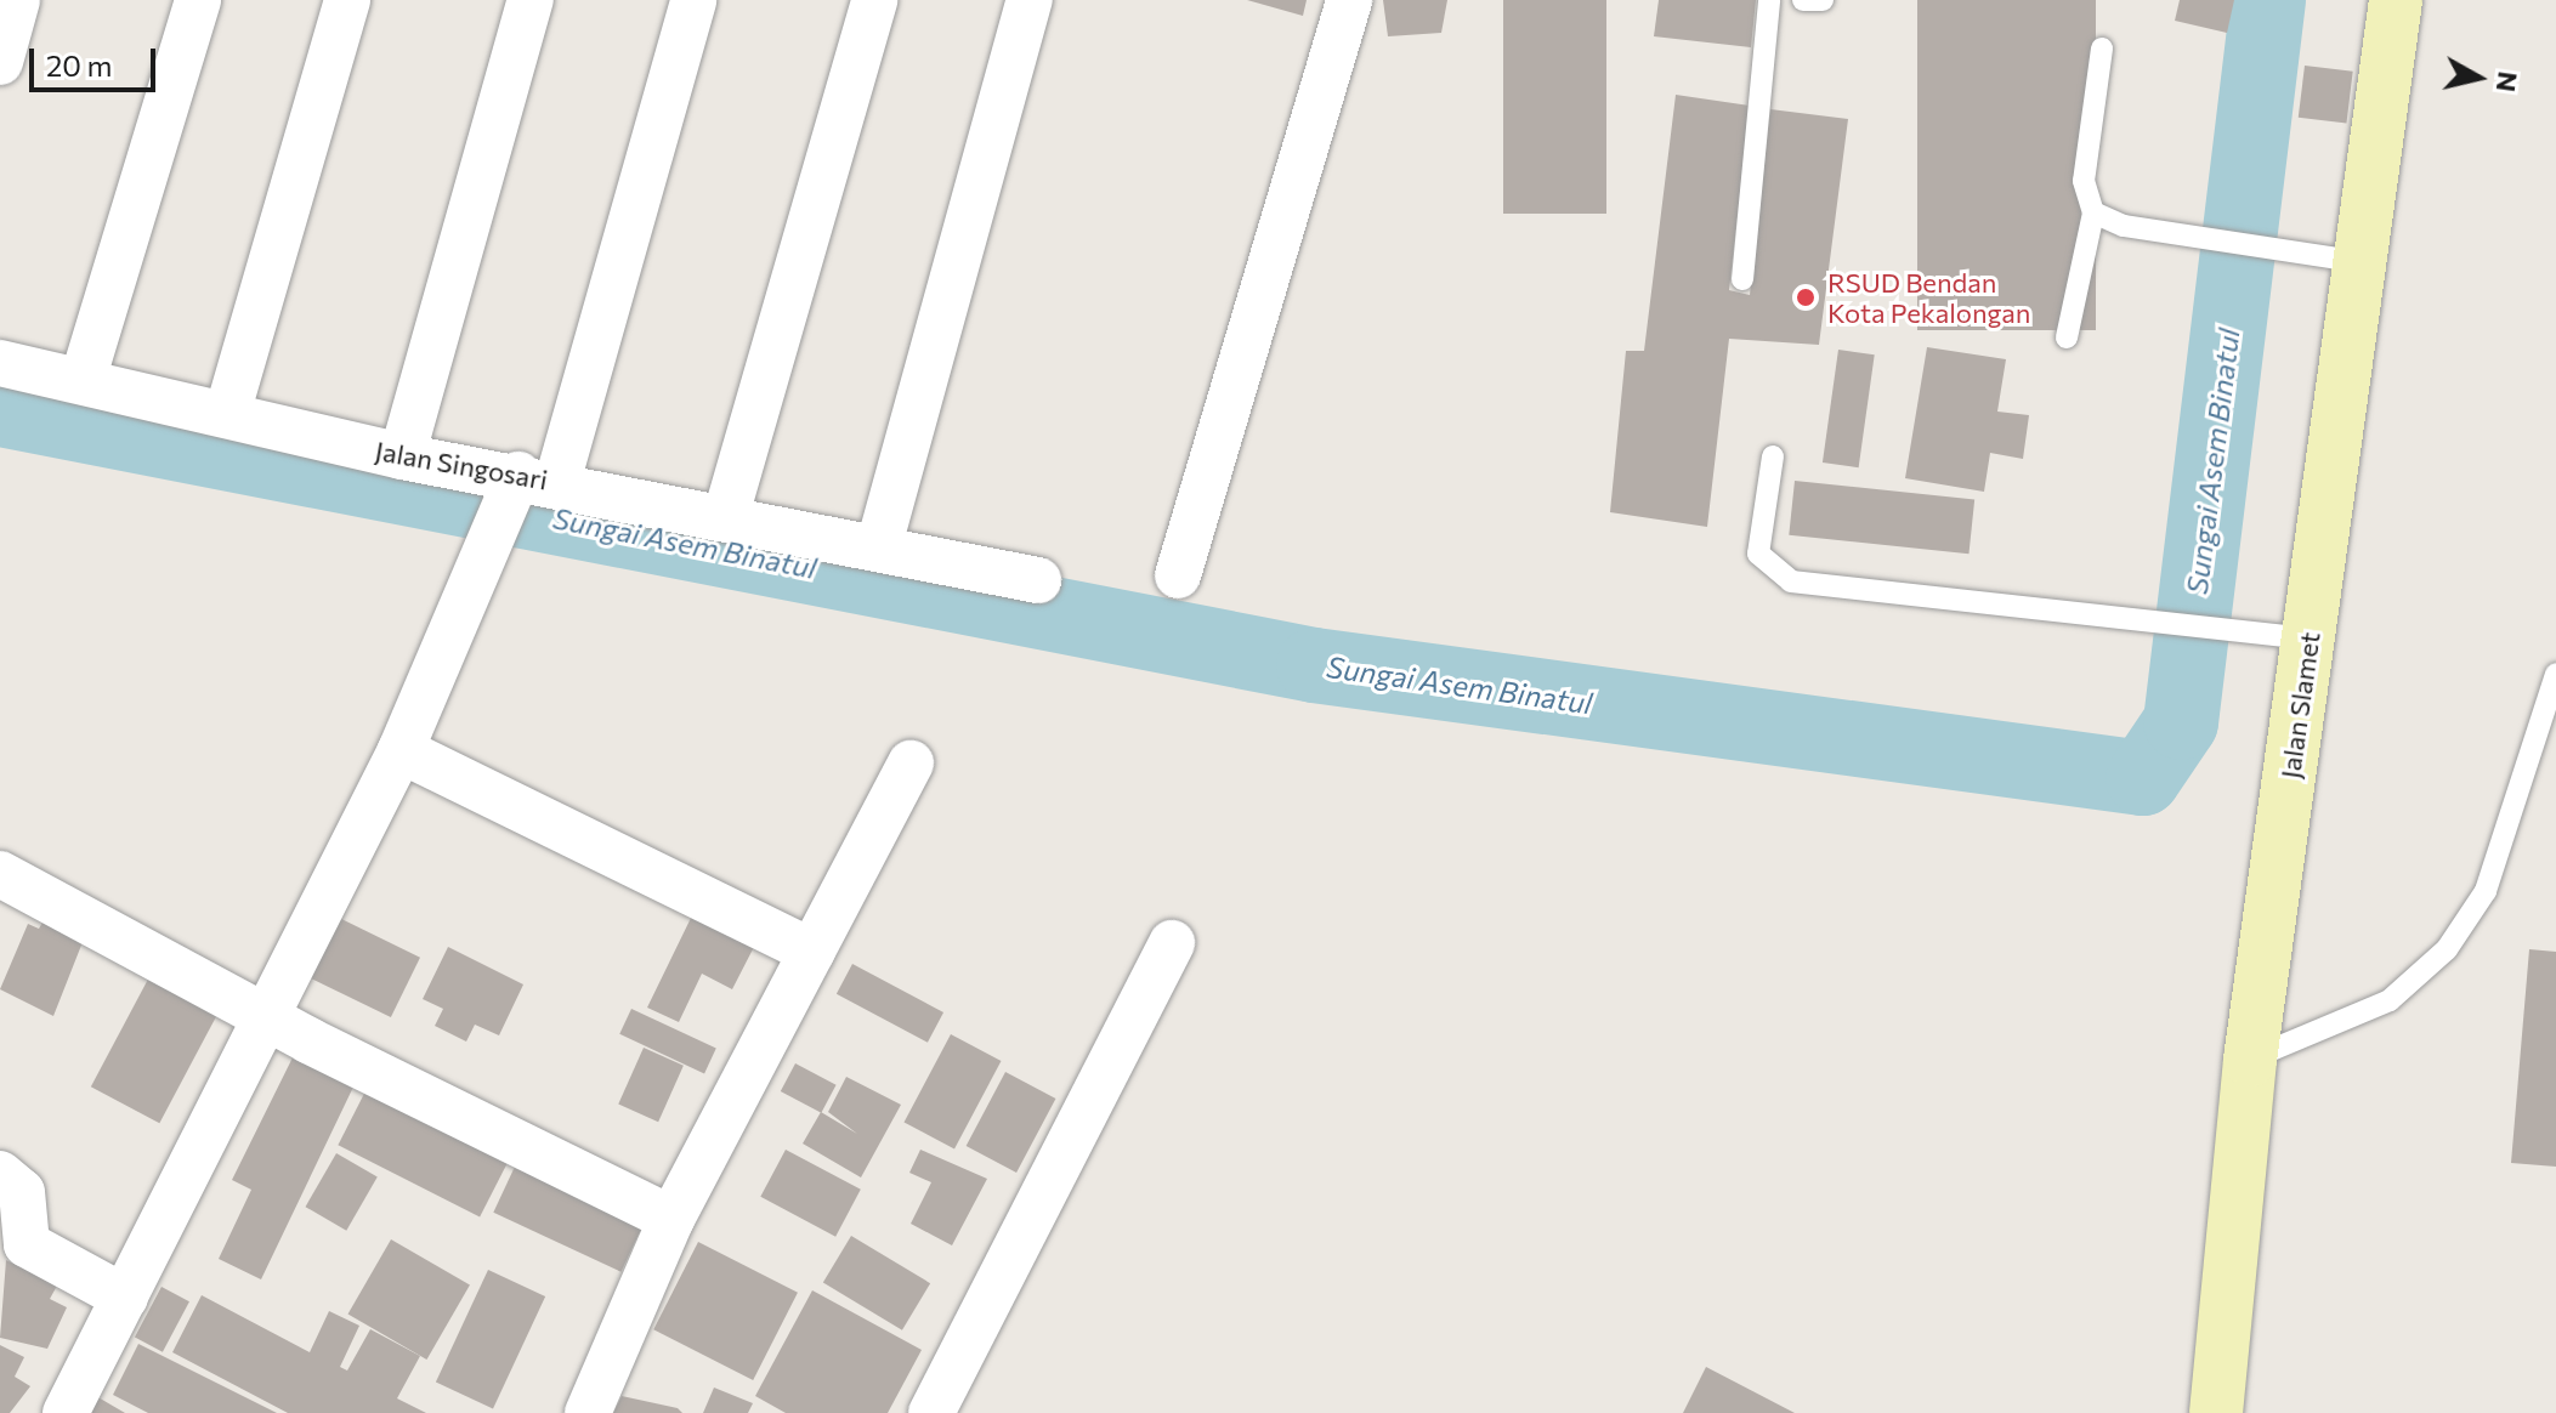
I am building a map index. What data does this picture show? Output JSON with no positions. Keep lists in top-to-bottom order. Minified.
{"streets":{"street":["Jalan Singosari","Jalan Slamet"]},"water":["Sungai Asem Binatul"],"places":["RSUD Bendan Kota Pekalongan"],"scale_bar":"20 m","north":"right"}
